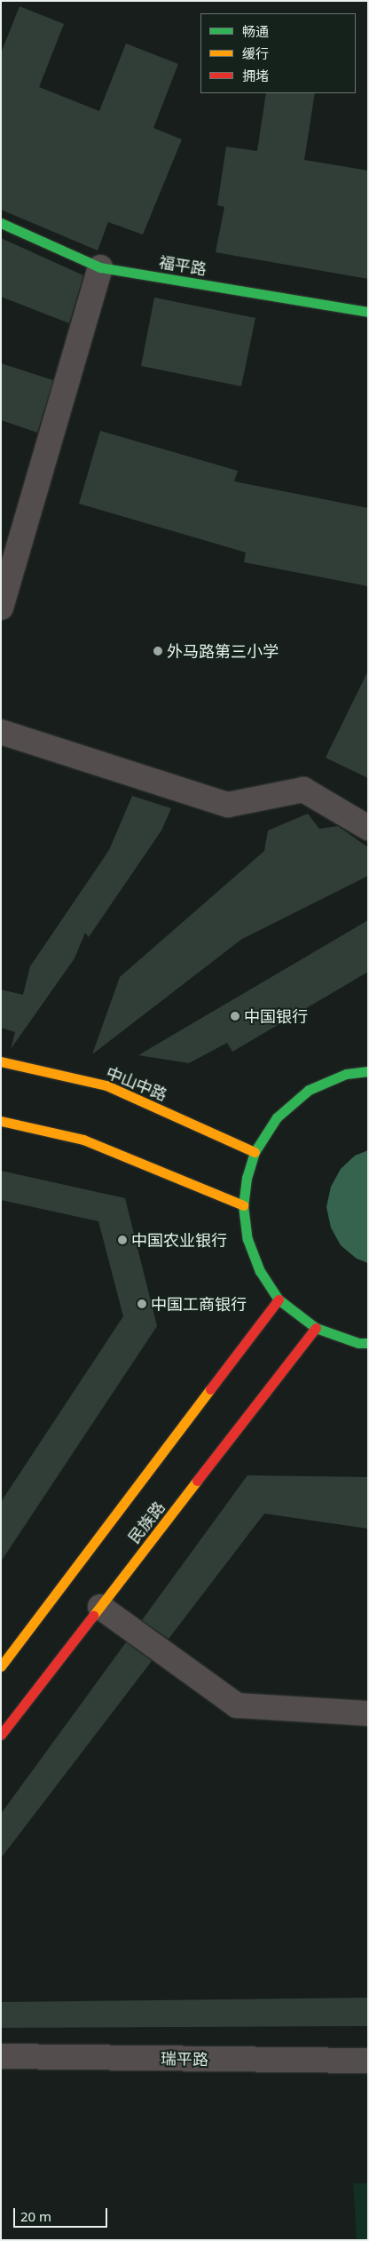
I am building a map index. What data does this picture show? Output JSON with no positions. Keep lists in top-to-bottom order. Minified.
{"streets":{"main road":["福平路","中山中路","民族路"],"street":["瑞平路"]},"places":["外马路第三小学","中国银行","中国农业银行","中国工商银行"],"legend":["畅通","缓行","拥堵"],"scale_bar":"20 m"}
